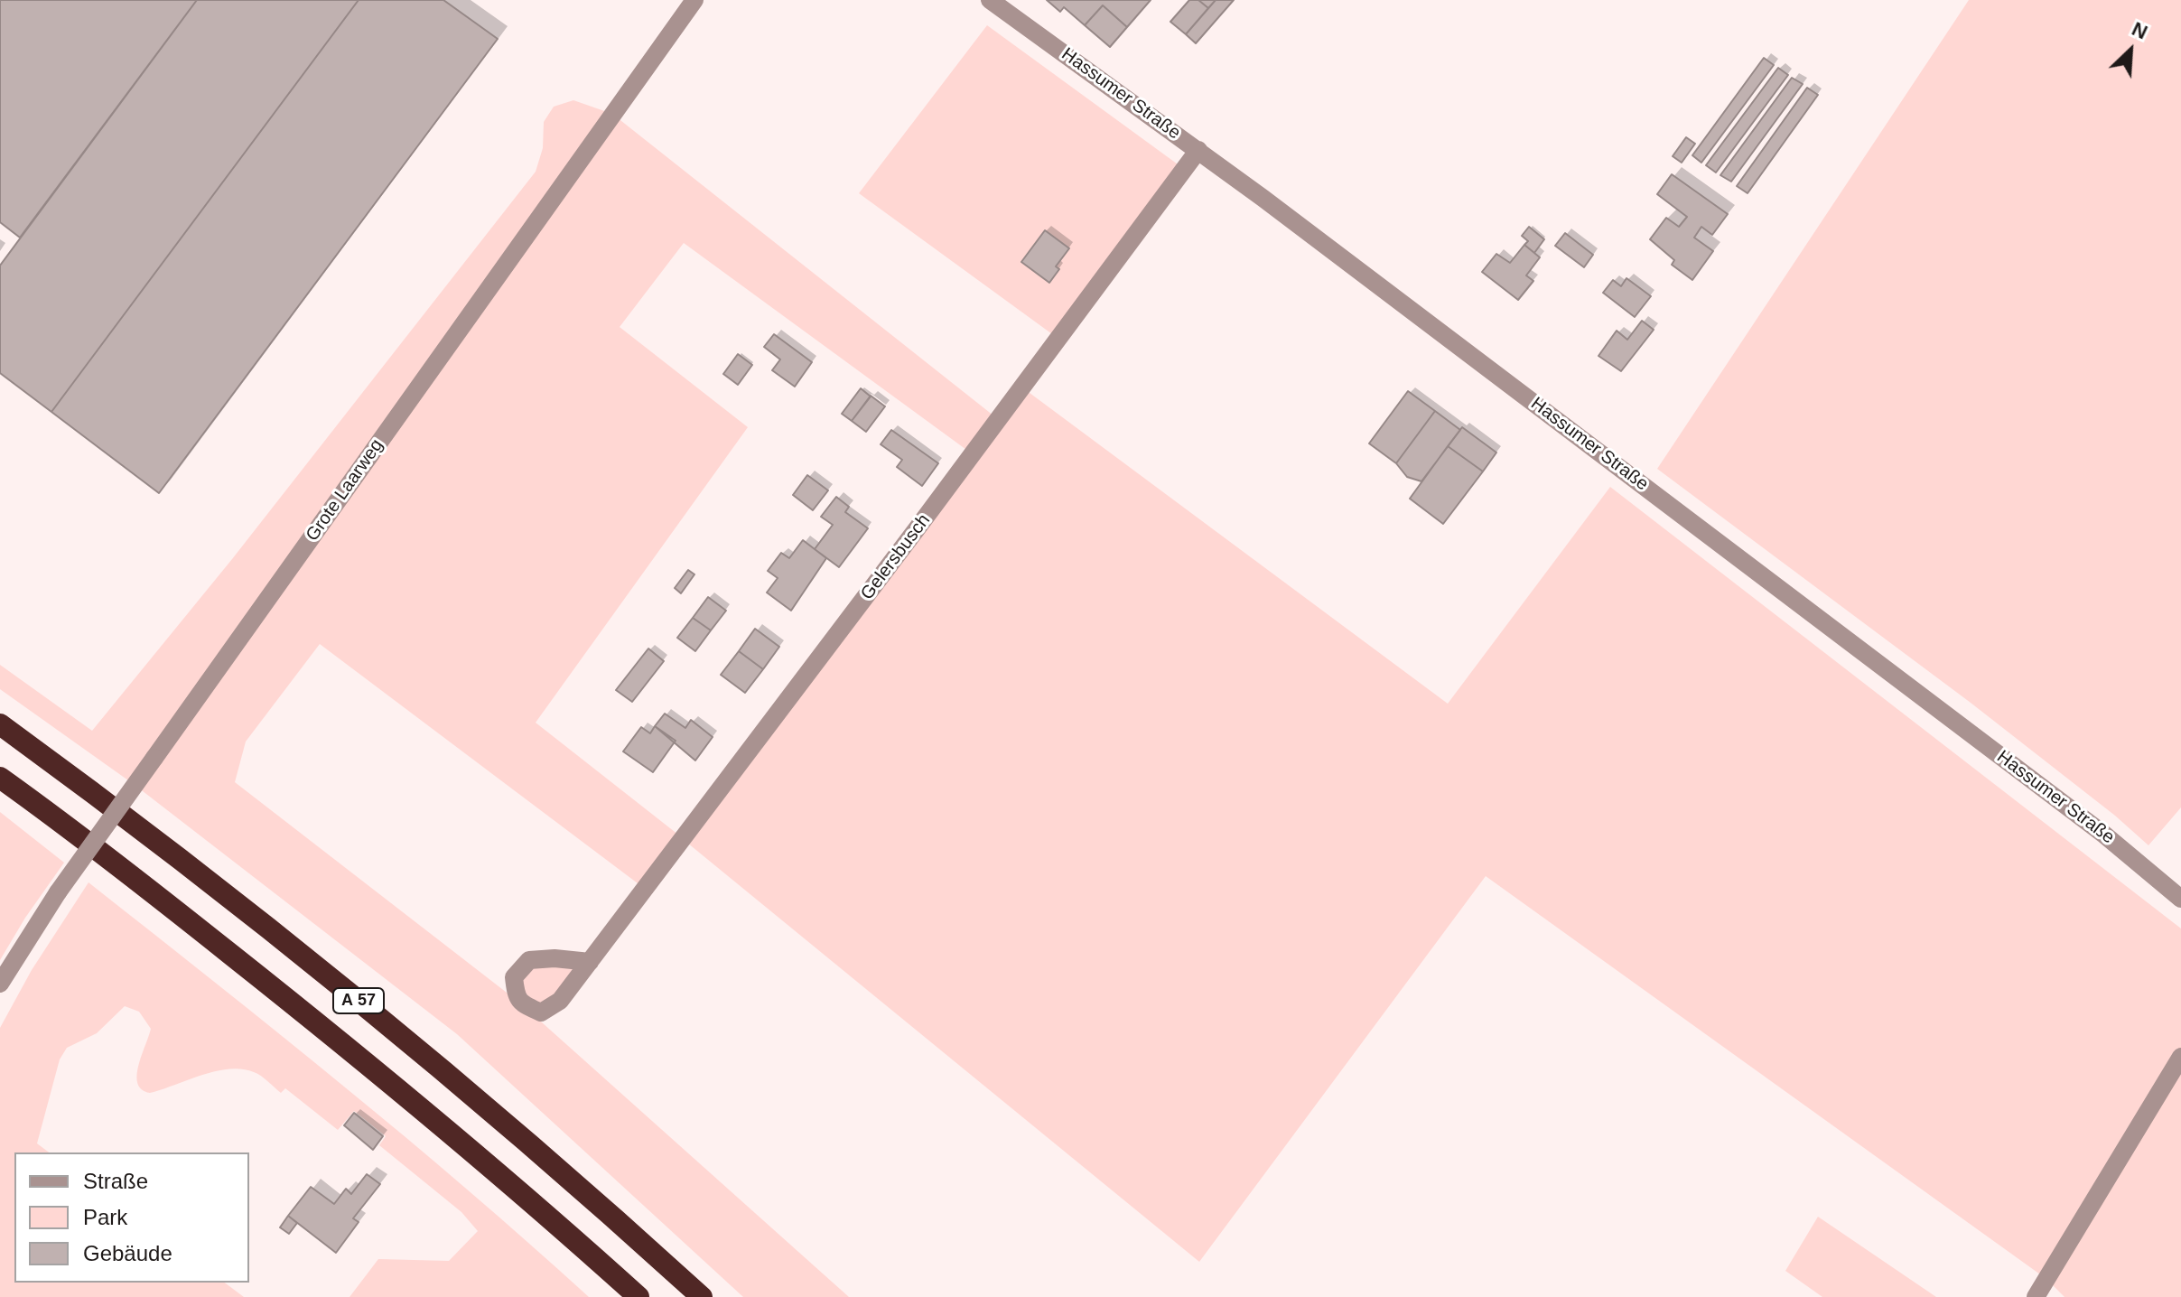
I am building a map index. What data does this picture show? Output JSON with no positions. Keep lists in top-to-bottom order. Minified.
{"streets":{"highway":["A 57"],"street":["Hassumer Straße","Grote Laarweg","Gelersbusch"]},"crossings":[["Hassumer Straße","Gelersbusch"]],"legend":["Straße","Park","Gebäude"],"north":"top right"}
